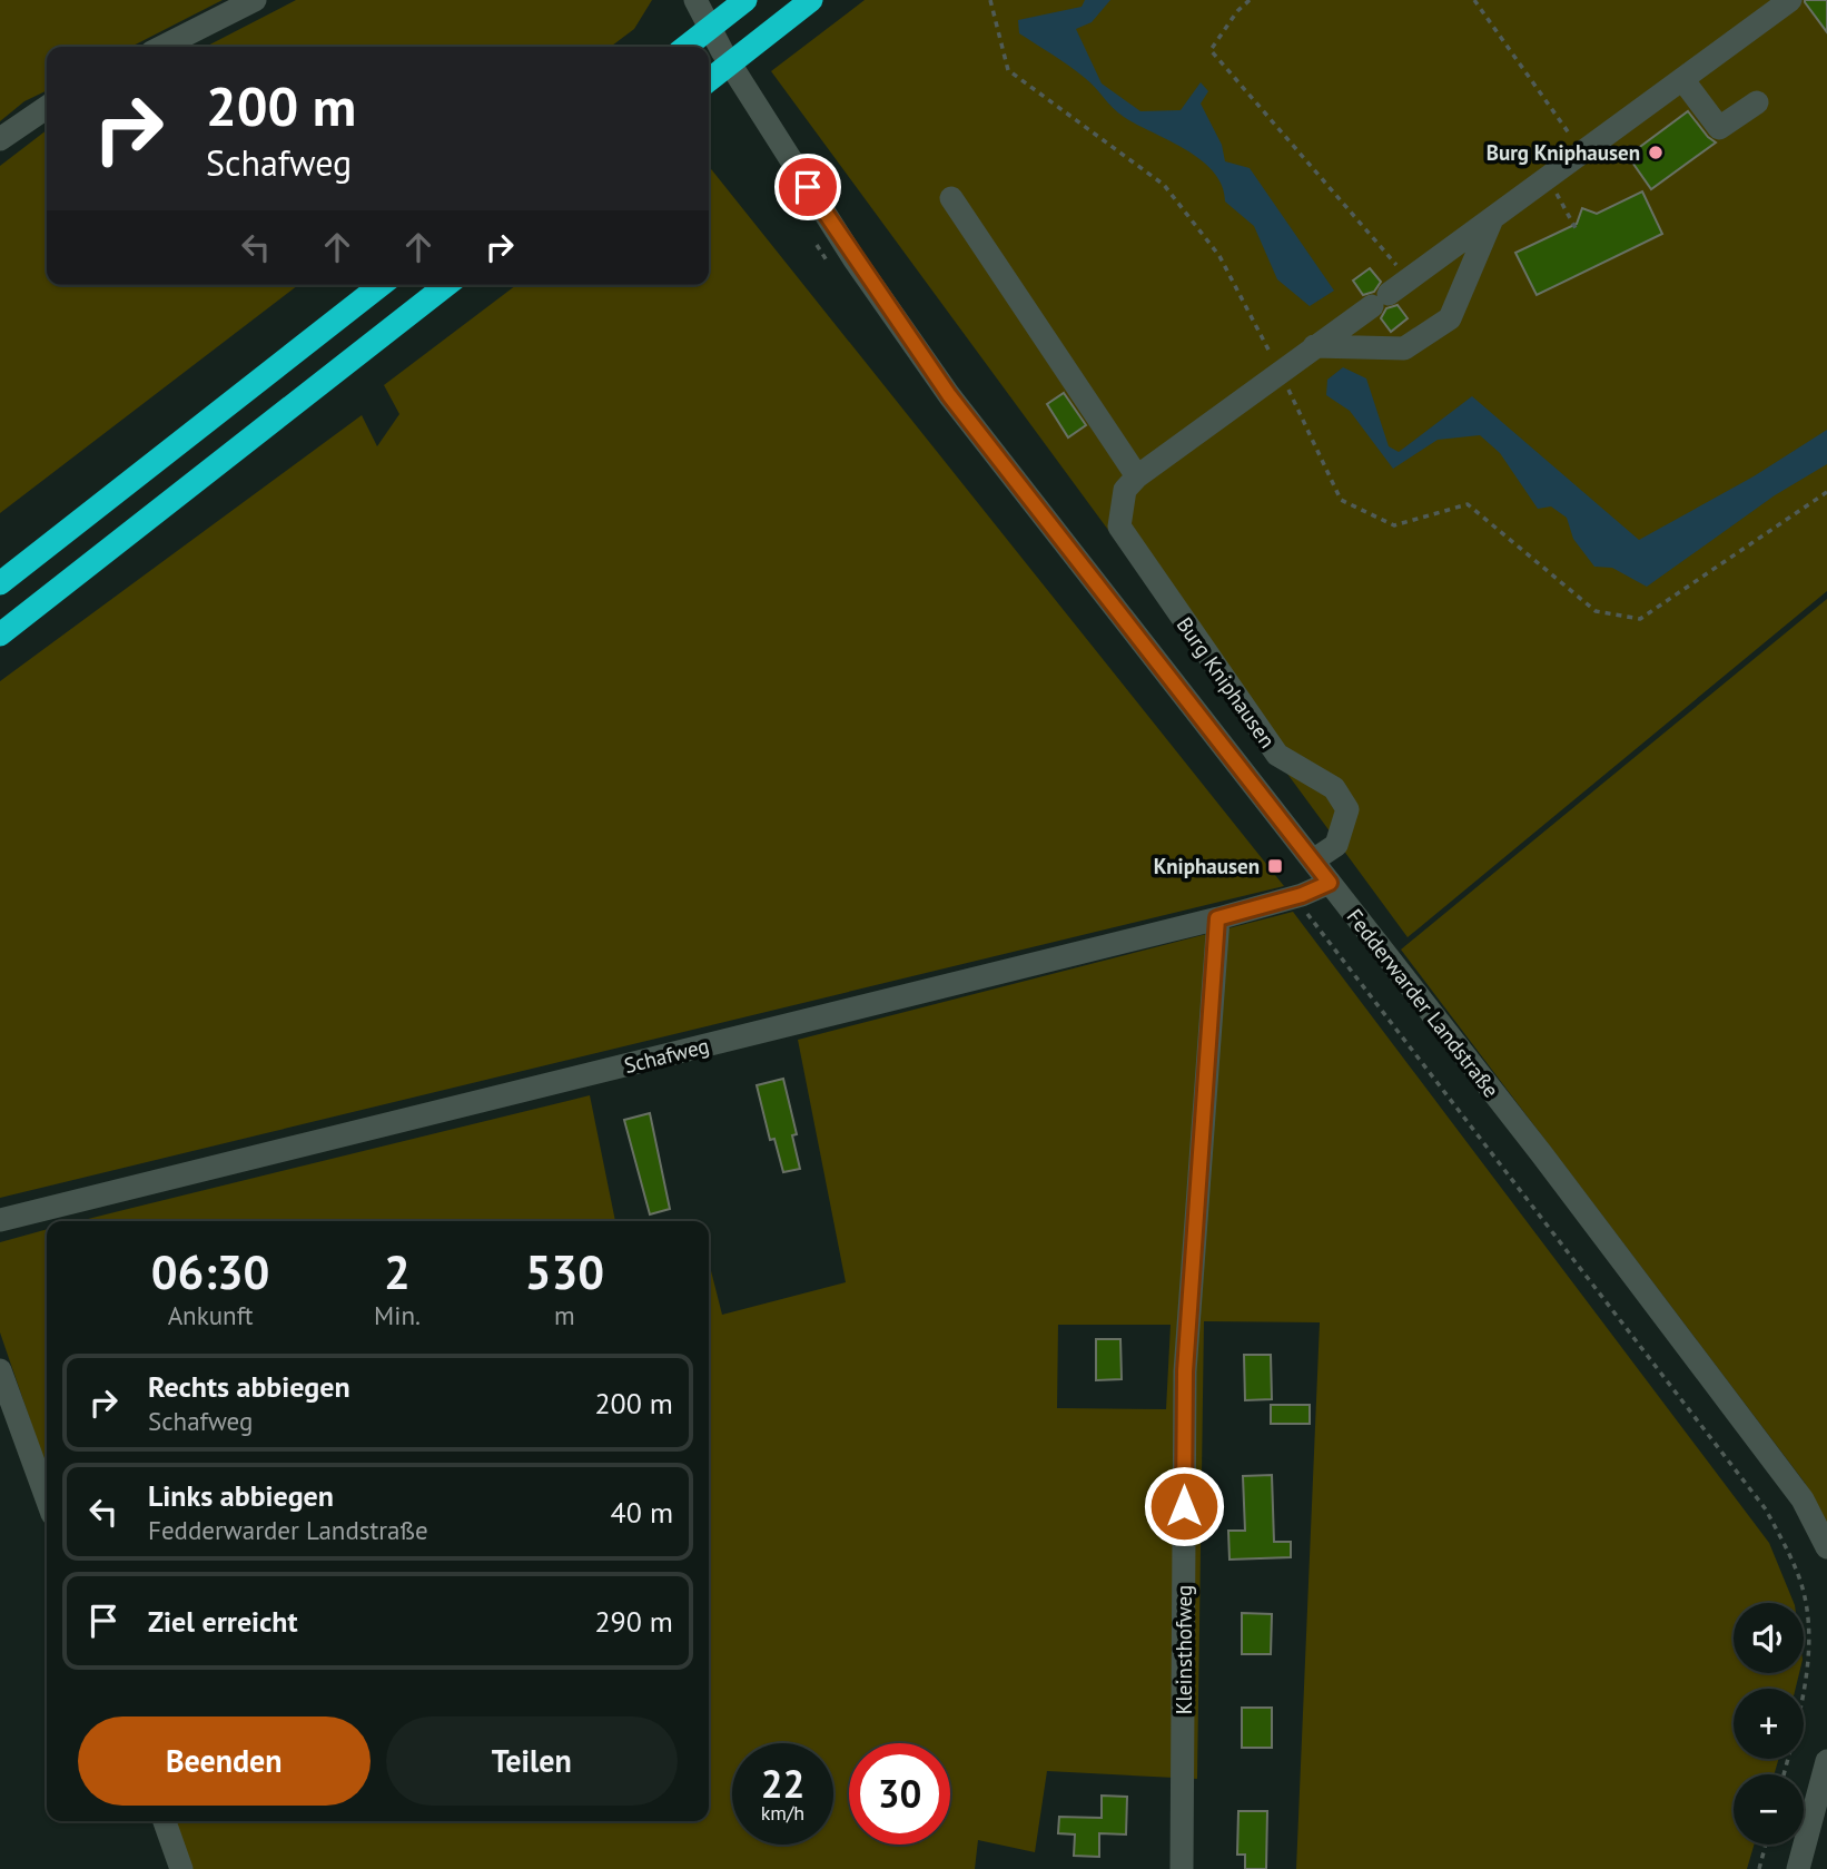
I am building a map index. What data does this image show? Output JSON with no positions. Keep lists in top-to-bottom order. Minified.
{"streets":{"street":["Burg Kniphausen","Fedderwarder Landstraße","Schafweg","Kleinsthofweg"]},"crossings":[["Burg Kniphausen","Fedderwarder Landstraße"],["Fedderwarder Landstraße","Schafweg"],["Schafweg","Kleinsthofweg"]],"places":{"other":["Burg Kniphausen"],"transit":["Kniphausen"]},"page":{"turn":["200 m","Schafweg"],"eta":["06:30","Ankunft","2","Min.","530","m"],"list":[{"name":"Rechts abbiegen","note":"Schafweg","value":"200 m"},{"name":"Links abbiegen","note":"Fedderwarder Landstraße","value":"40 m"},{"name":"Ziel erreicht","value":"290 m"}],"map_buttons":["+","−"],"buttons":["Beenden","Teilen"],"speed":"22 km/h","limit":"30"}}
